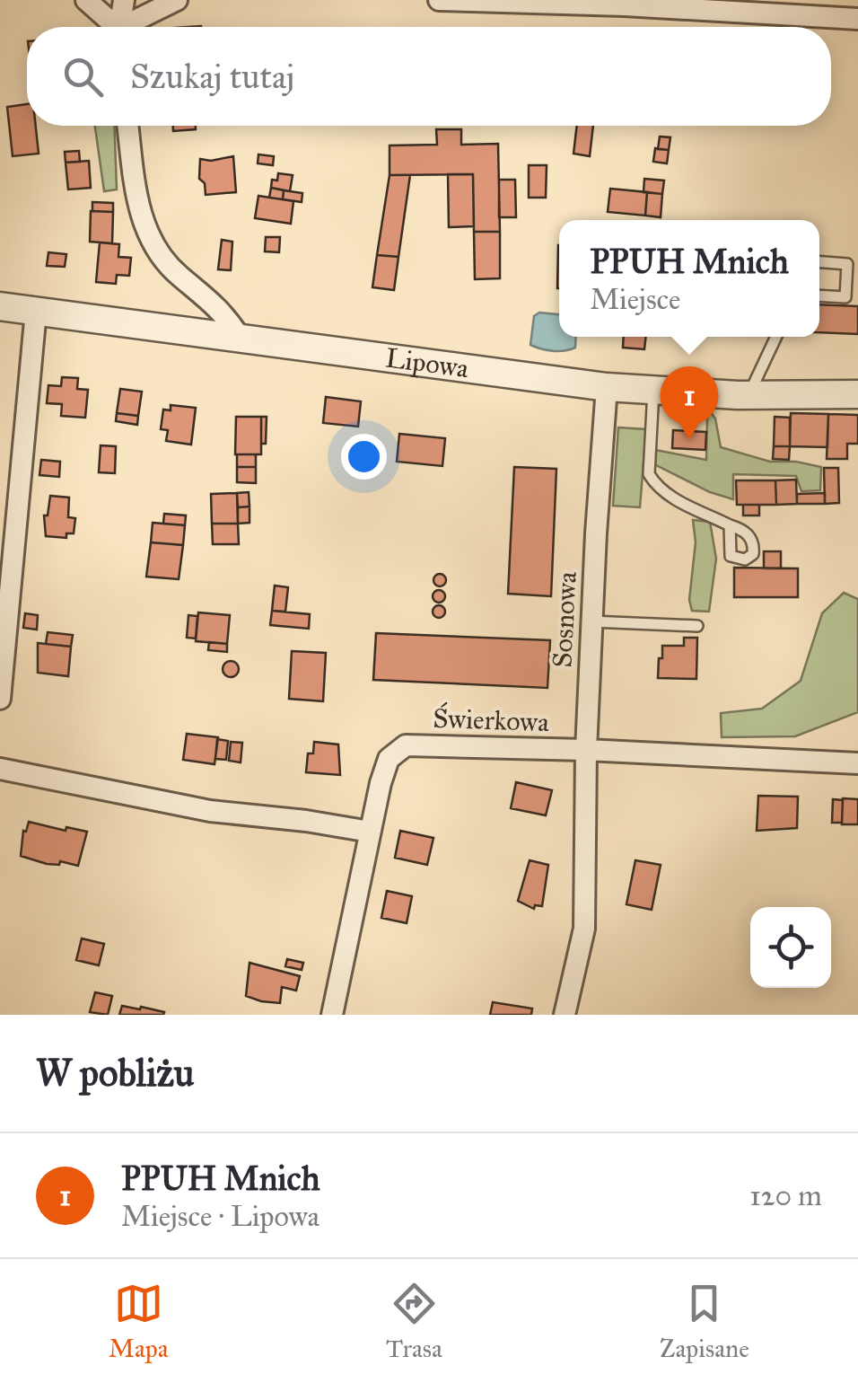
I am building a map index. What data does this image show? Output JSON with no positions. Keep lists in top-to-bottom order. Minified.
{"streets":{"street":["Lipowa","Sosnowa","Świerkowa"]},"crossings":[["Lipowa","Sosnowa"],["Sosnowa","Świerkowa"]],"page":{"search":"Szukaj tutaj","popup":["PPUH Mnich","Miejsce"],"pins":"1","heading":"W pobliżu","list":[{"mark":"1","name":"PPUH Mnich","note":"Miejsce · Lipowa","value":"120 m"}],"nav":["Mapa","Trasa","Zapisane"]}}
